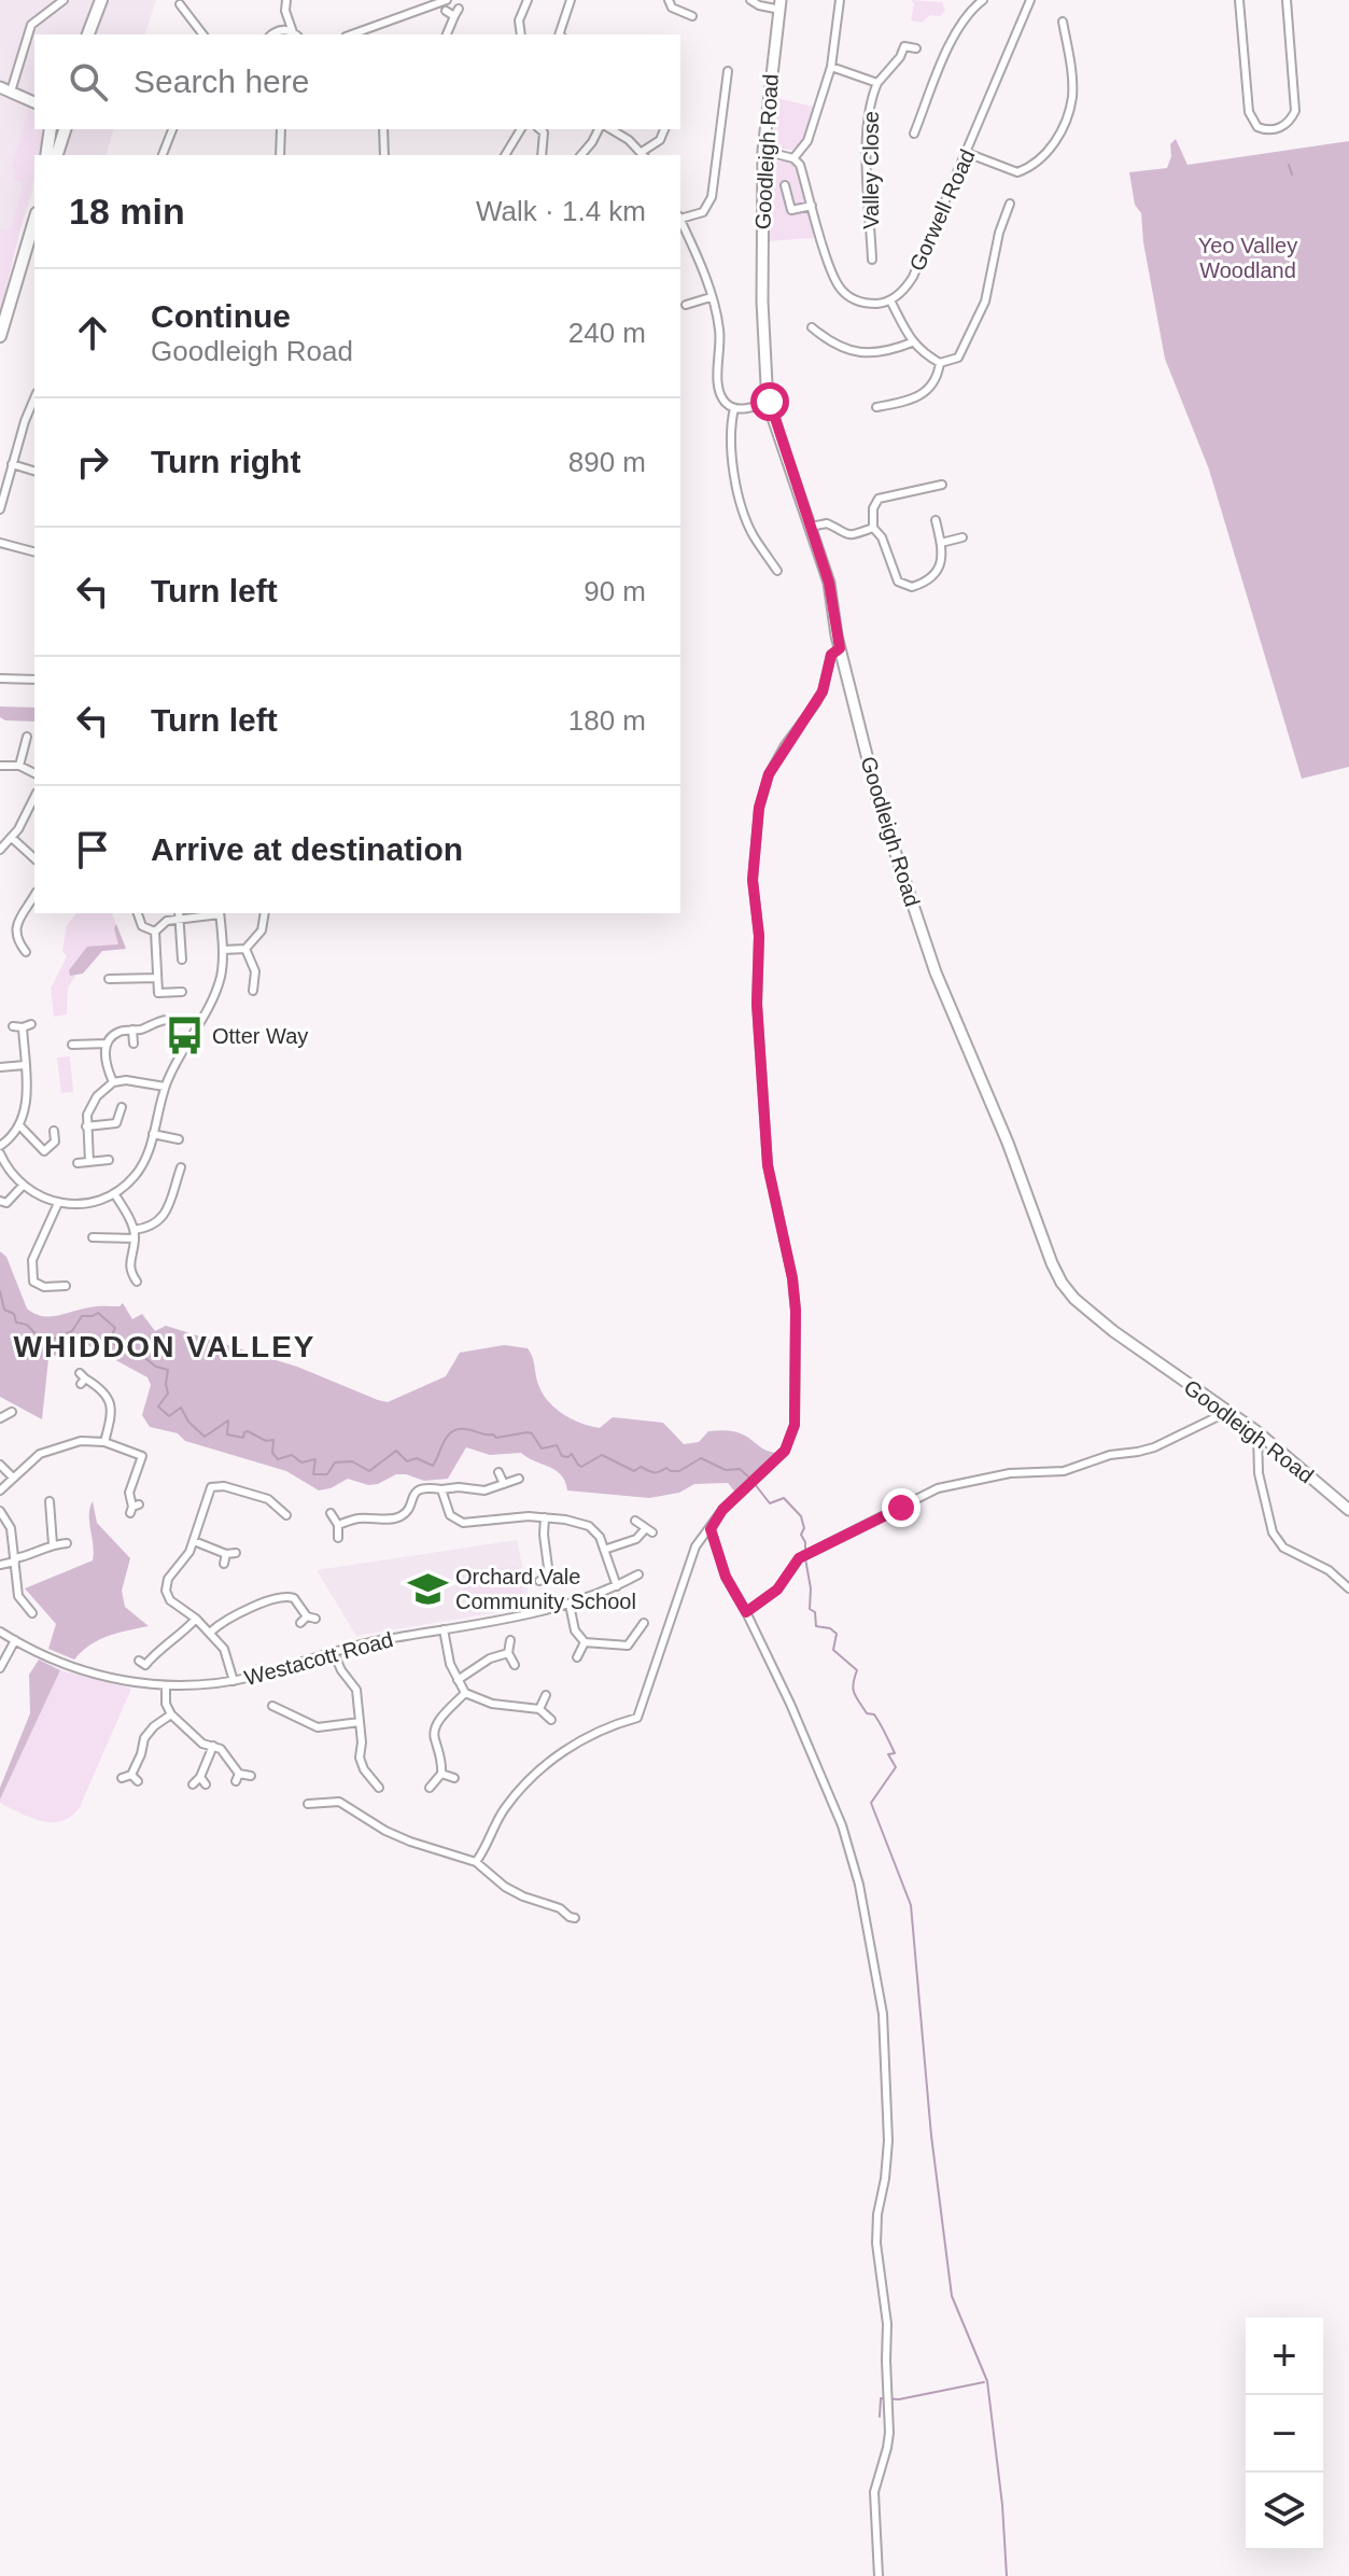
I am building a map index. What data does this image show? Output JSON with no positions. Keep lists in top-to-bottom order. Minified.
{"streets":{"street":["Goodleigh Road","Valley Close","Gorwell Road","Westacott Road"]},"districts":["WHIDDON VALLEY"],"parks":["Yeo Valley Woodland"],"places":{"bus stop":["Otter Way"],"school or university":["Orchard Vale Community School"]},"page":{"search":"Search here","heading":["18 min","Walk · 1.4 km"],"list":[["Continue","Goodleigh Road","240 m"],["Turn right","890 m"],["Turn left","90 m"],["Turn left","180 m"],"Arrive at destination"],"map_buttons":["+","−"]}}
